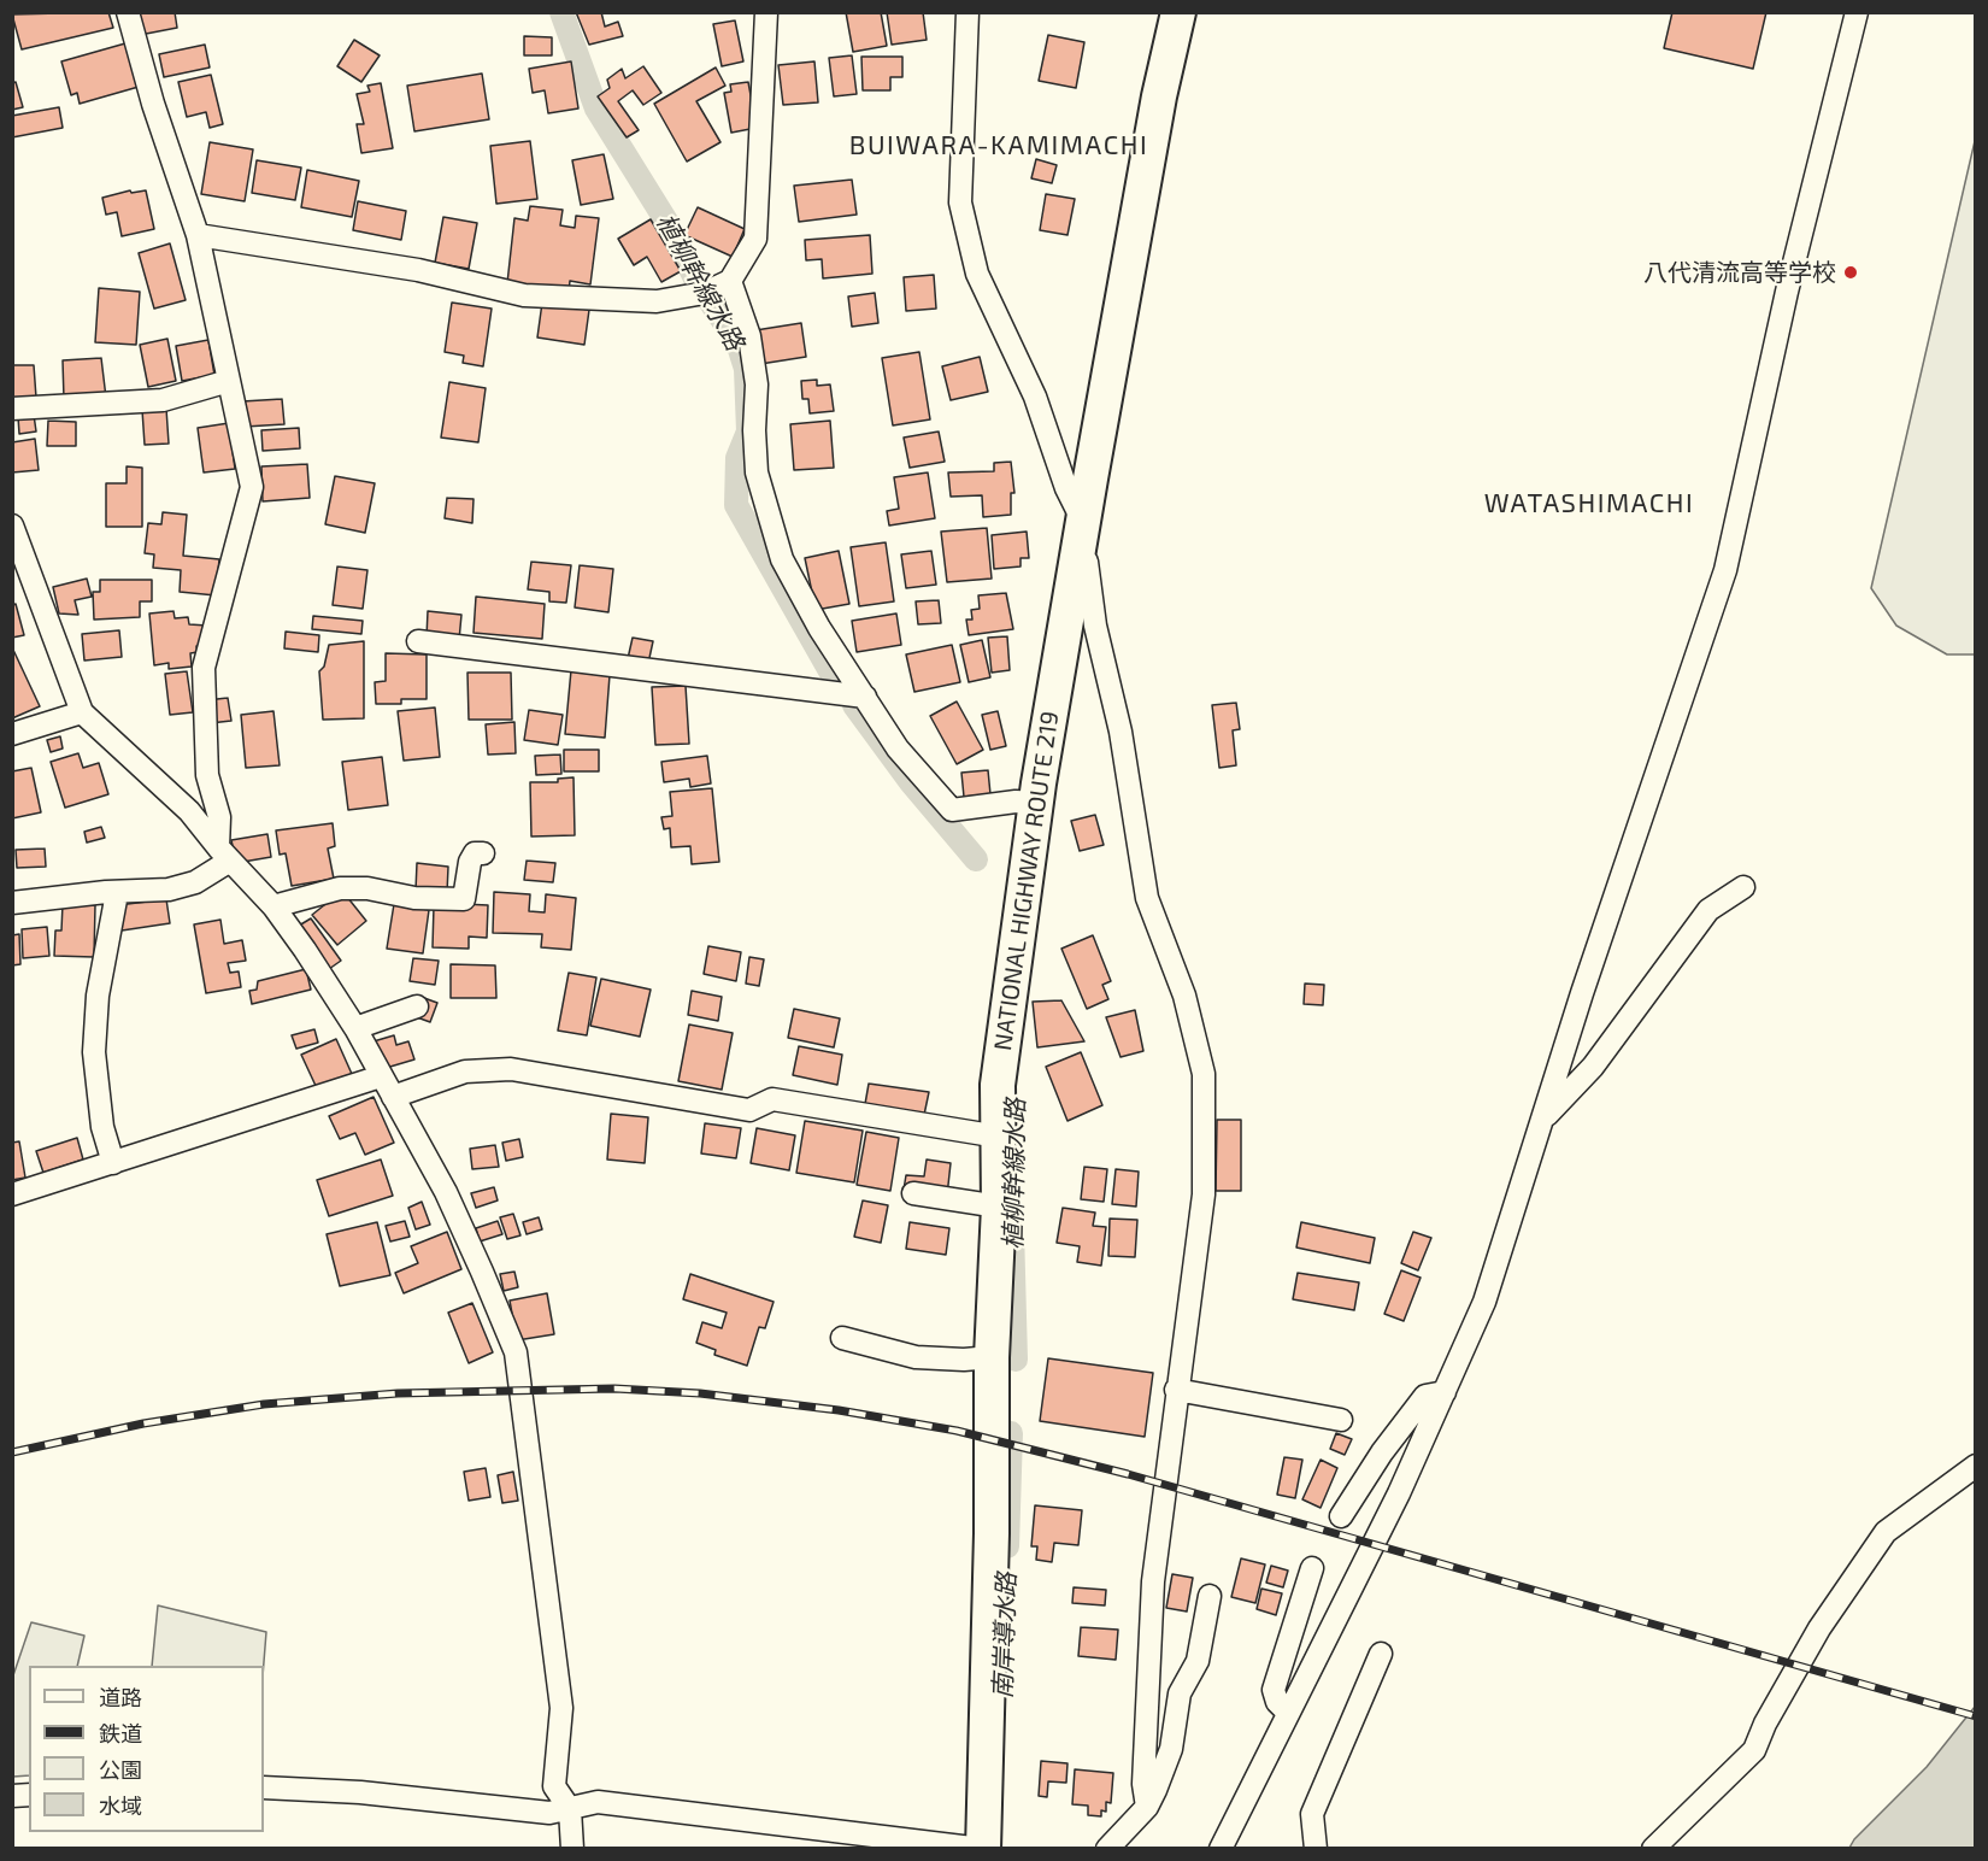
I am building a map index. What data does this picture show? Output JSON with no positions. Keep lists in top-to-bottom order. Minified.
{"streets":{"highway":["NATIONAL HIGHWAY ROUTE 219"]},"districts":["BUIWARA-KAMIMACHI","WATASHIMACHI"],"water":["植柳幹線水路","南岸導水路"],"places":["八代清流高等学校"],"legend":["道路","鉄道","公園","水域"]}
